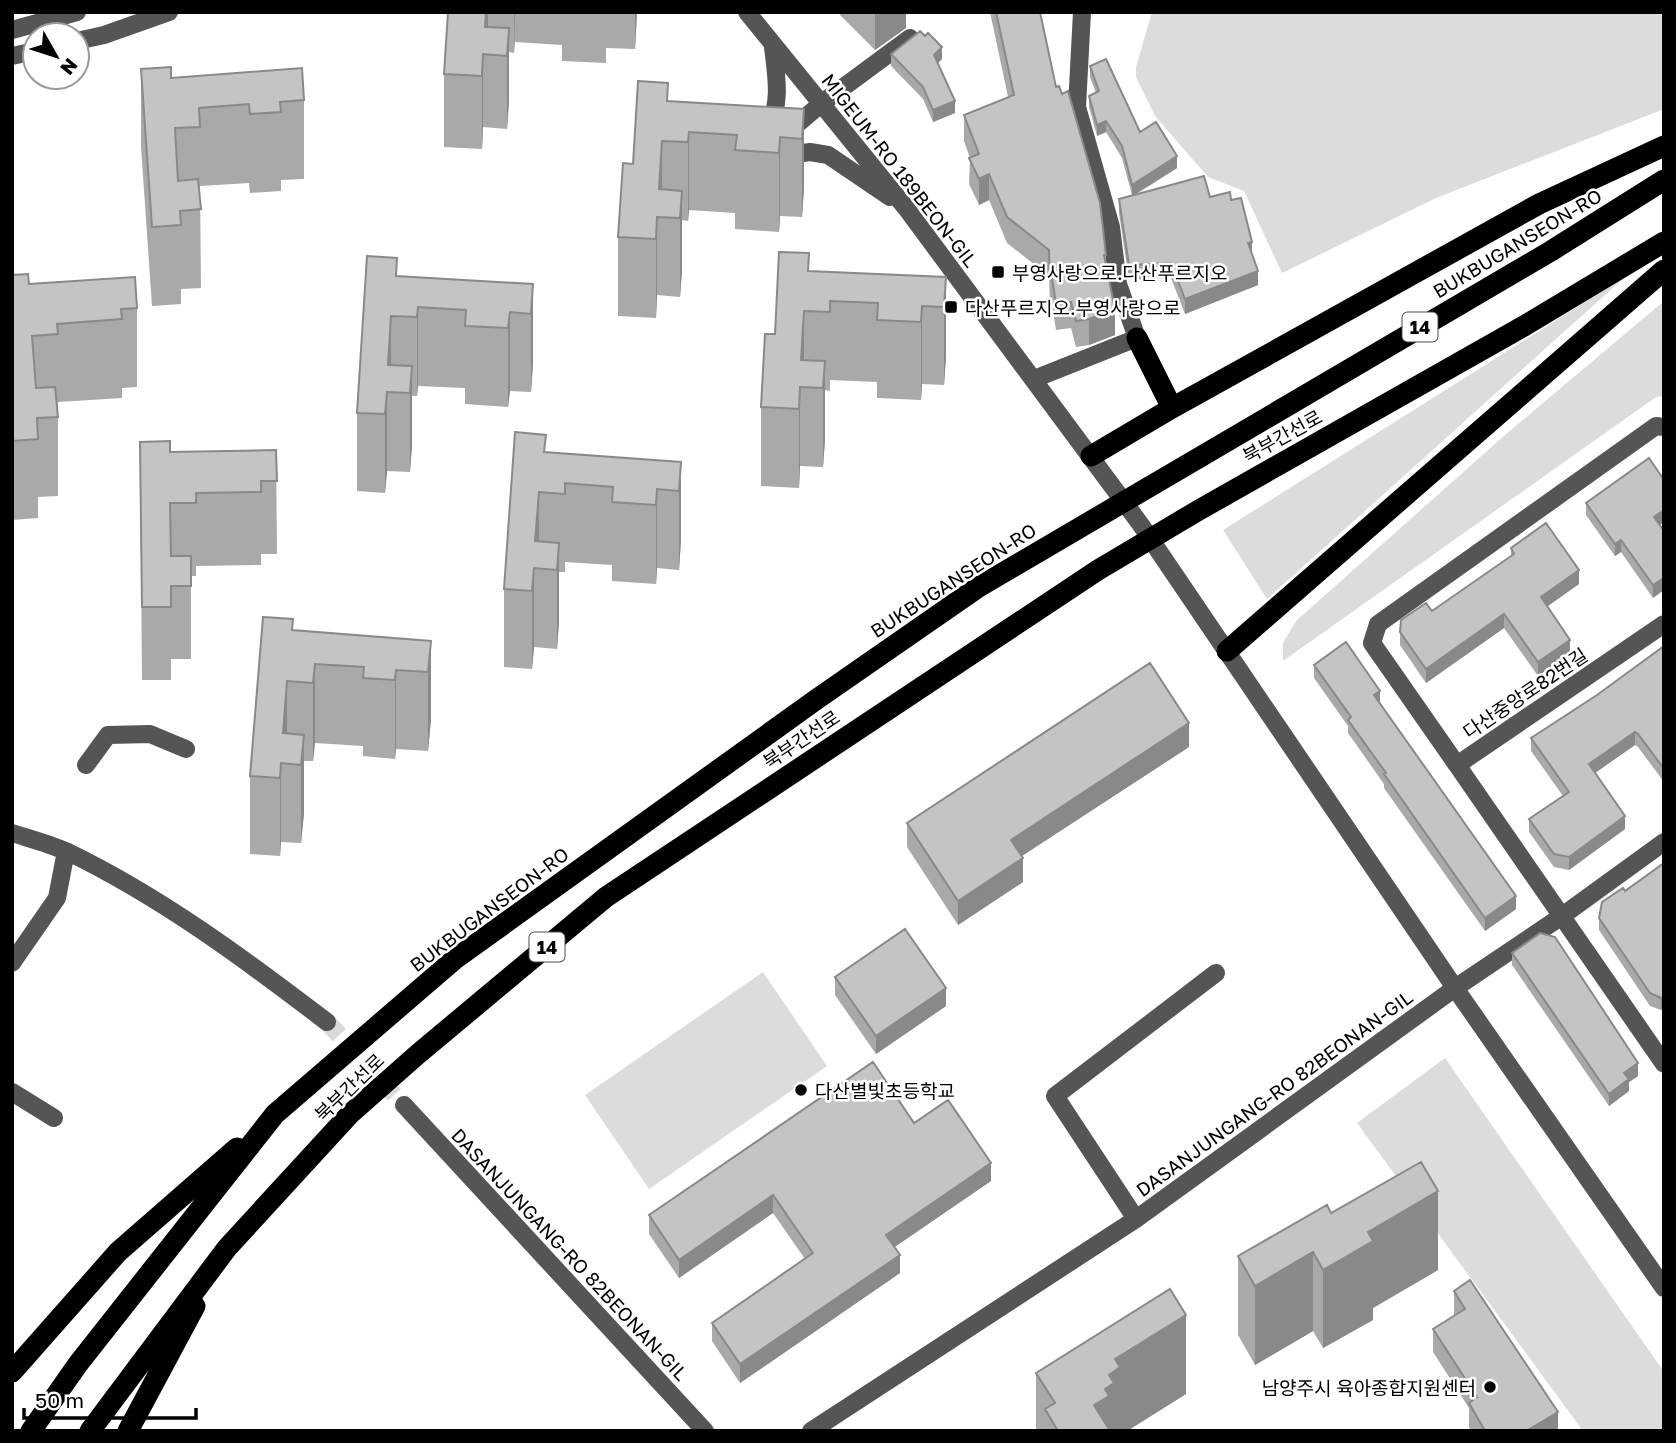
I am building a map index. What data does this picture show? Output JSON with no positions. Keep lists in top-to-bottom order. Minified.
{"streets":{"highway":["BUKBUGANSEON-RO","14","북부간선로"],"street":["MIGEUM-RO 189BEON-GIL","다산중앙로82번길","DASANJUNGANG-RO 82BEONAN-GIL"]},"crossings":[["MIGEUM-RO 189BEON-GIL","DASANJUNGANG-RO 82BEONAN-GIL"]],"places":{"transit":["부영사랑으로.다산푸르지오","다산푸르지오.부영사랑으로"],"other":["다산별빛초등학교","남양주시 육아종합지원센터"]},"scale_bar":"50 m","north":"bottom right"}
